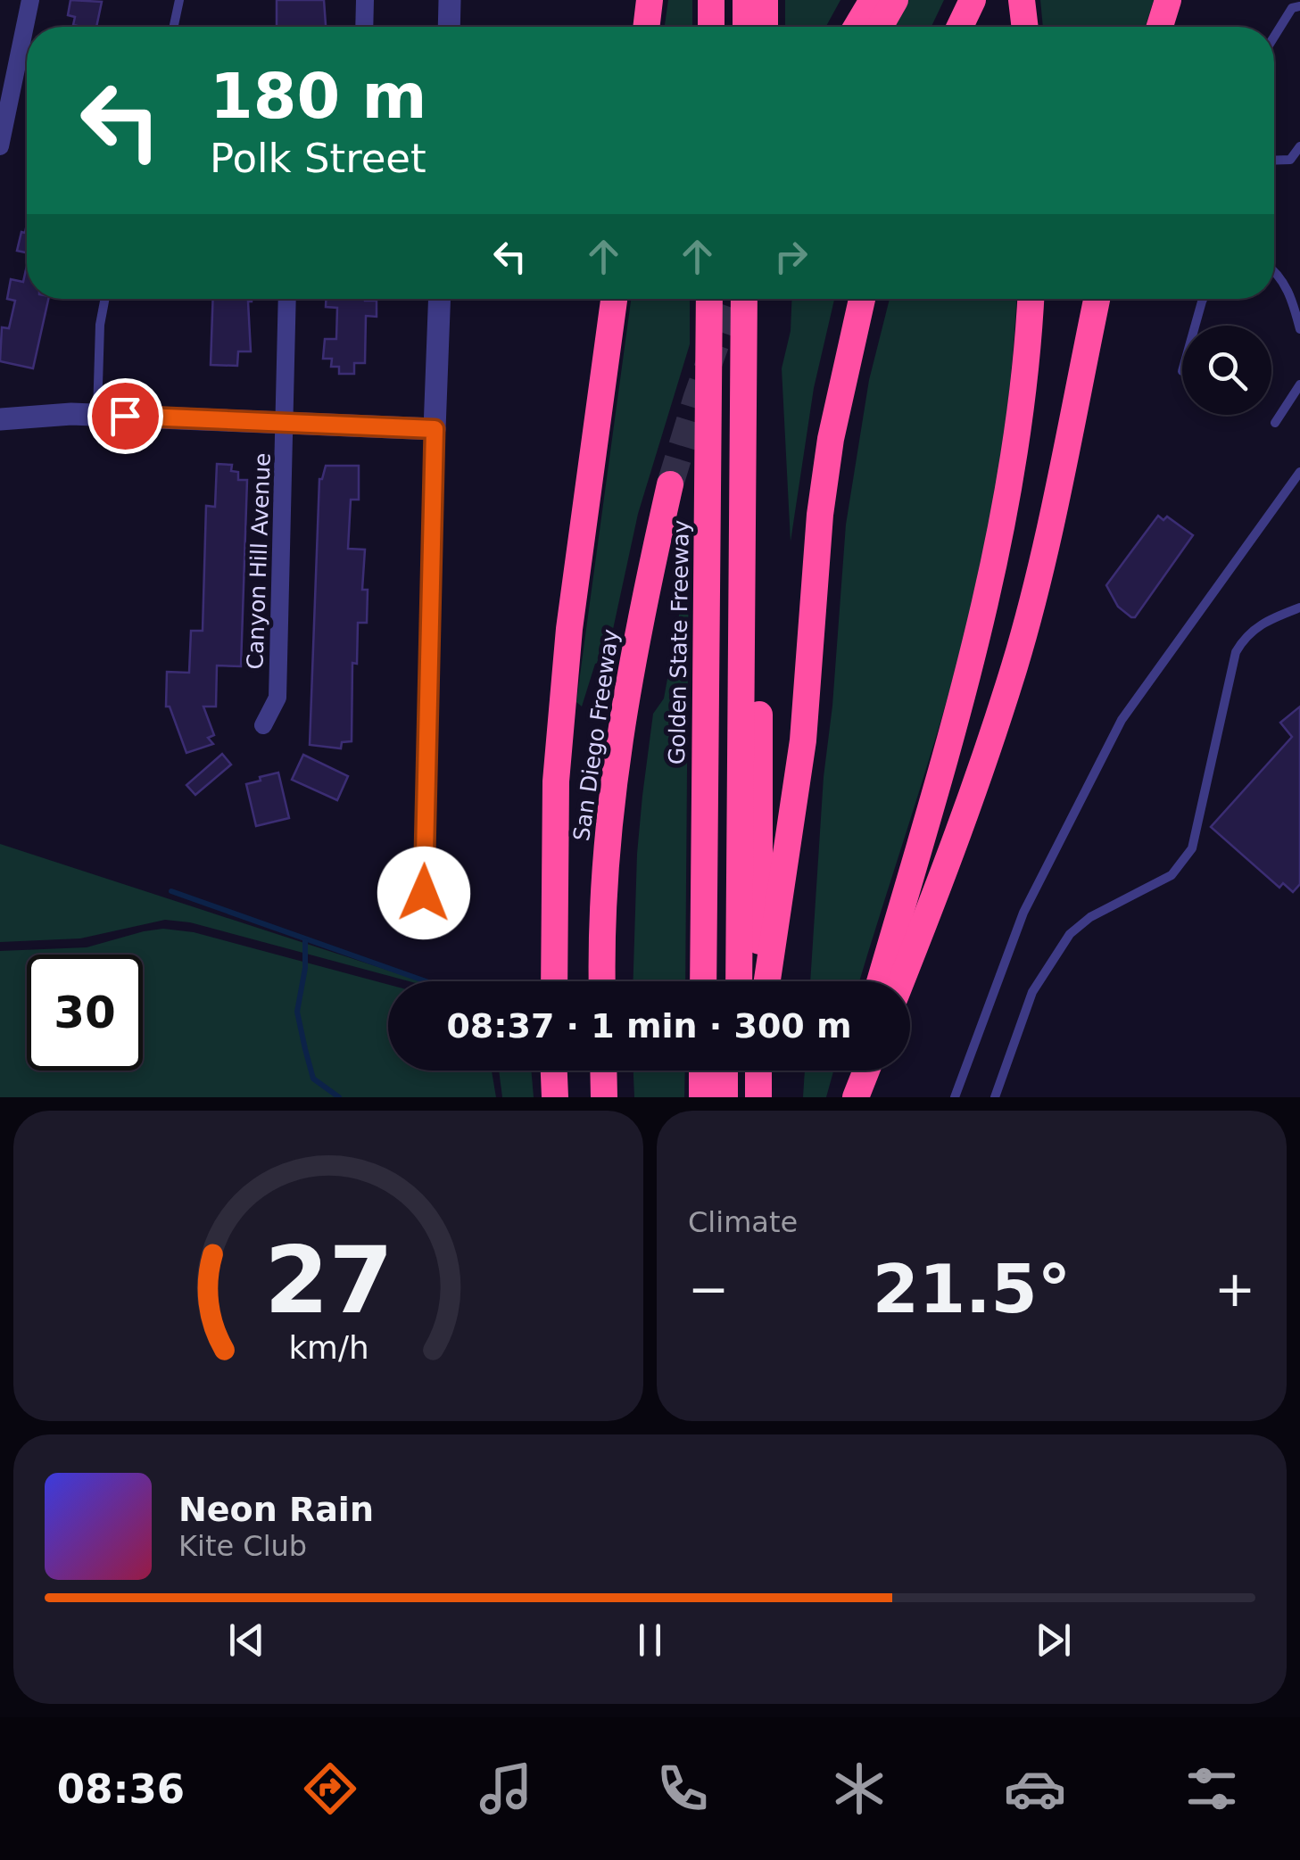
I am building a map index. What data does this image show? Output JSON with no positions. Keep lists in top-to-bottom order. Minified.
{"streets":{"highway":["Golden State Freeway","San Diego Freeway"],"street":["Canyon Hill Avenue"]},"page":{"turn":["180 m","Polk Street"],"limit":"30","trip":"08:37 · 1 min · 300 m","tile":"Climate","heat":["−","21.5°","+"],"song":["Neon Rain","Kite Club"],"tabs":"08:36","gauge":["27","km/h"]}}
